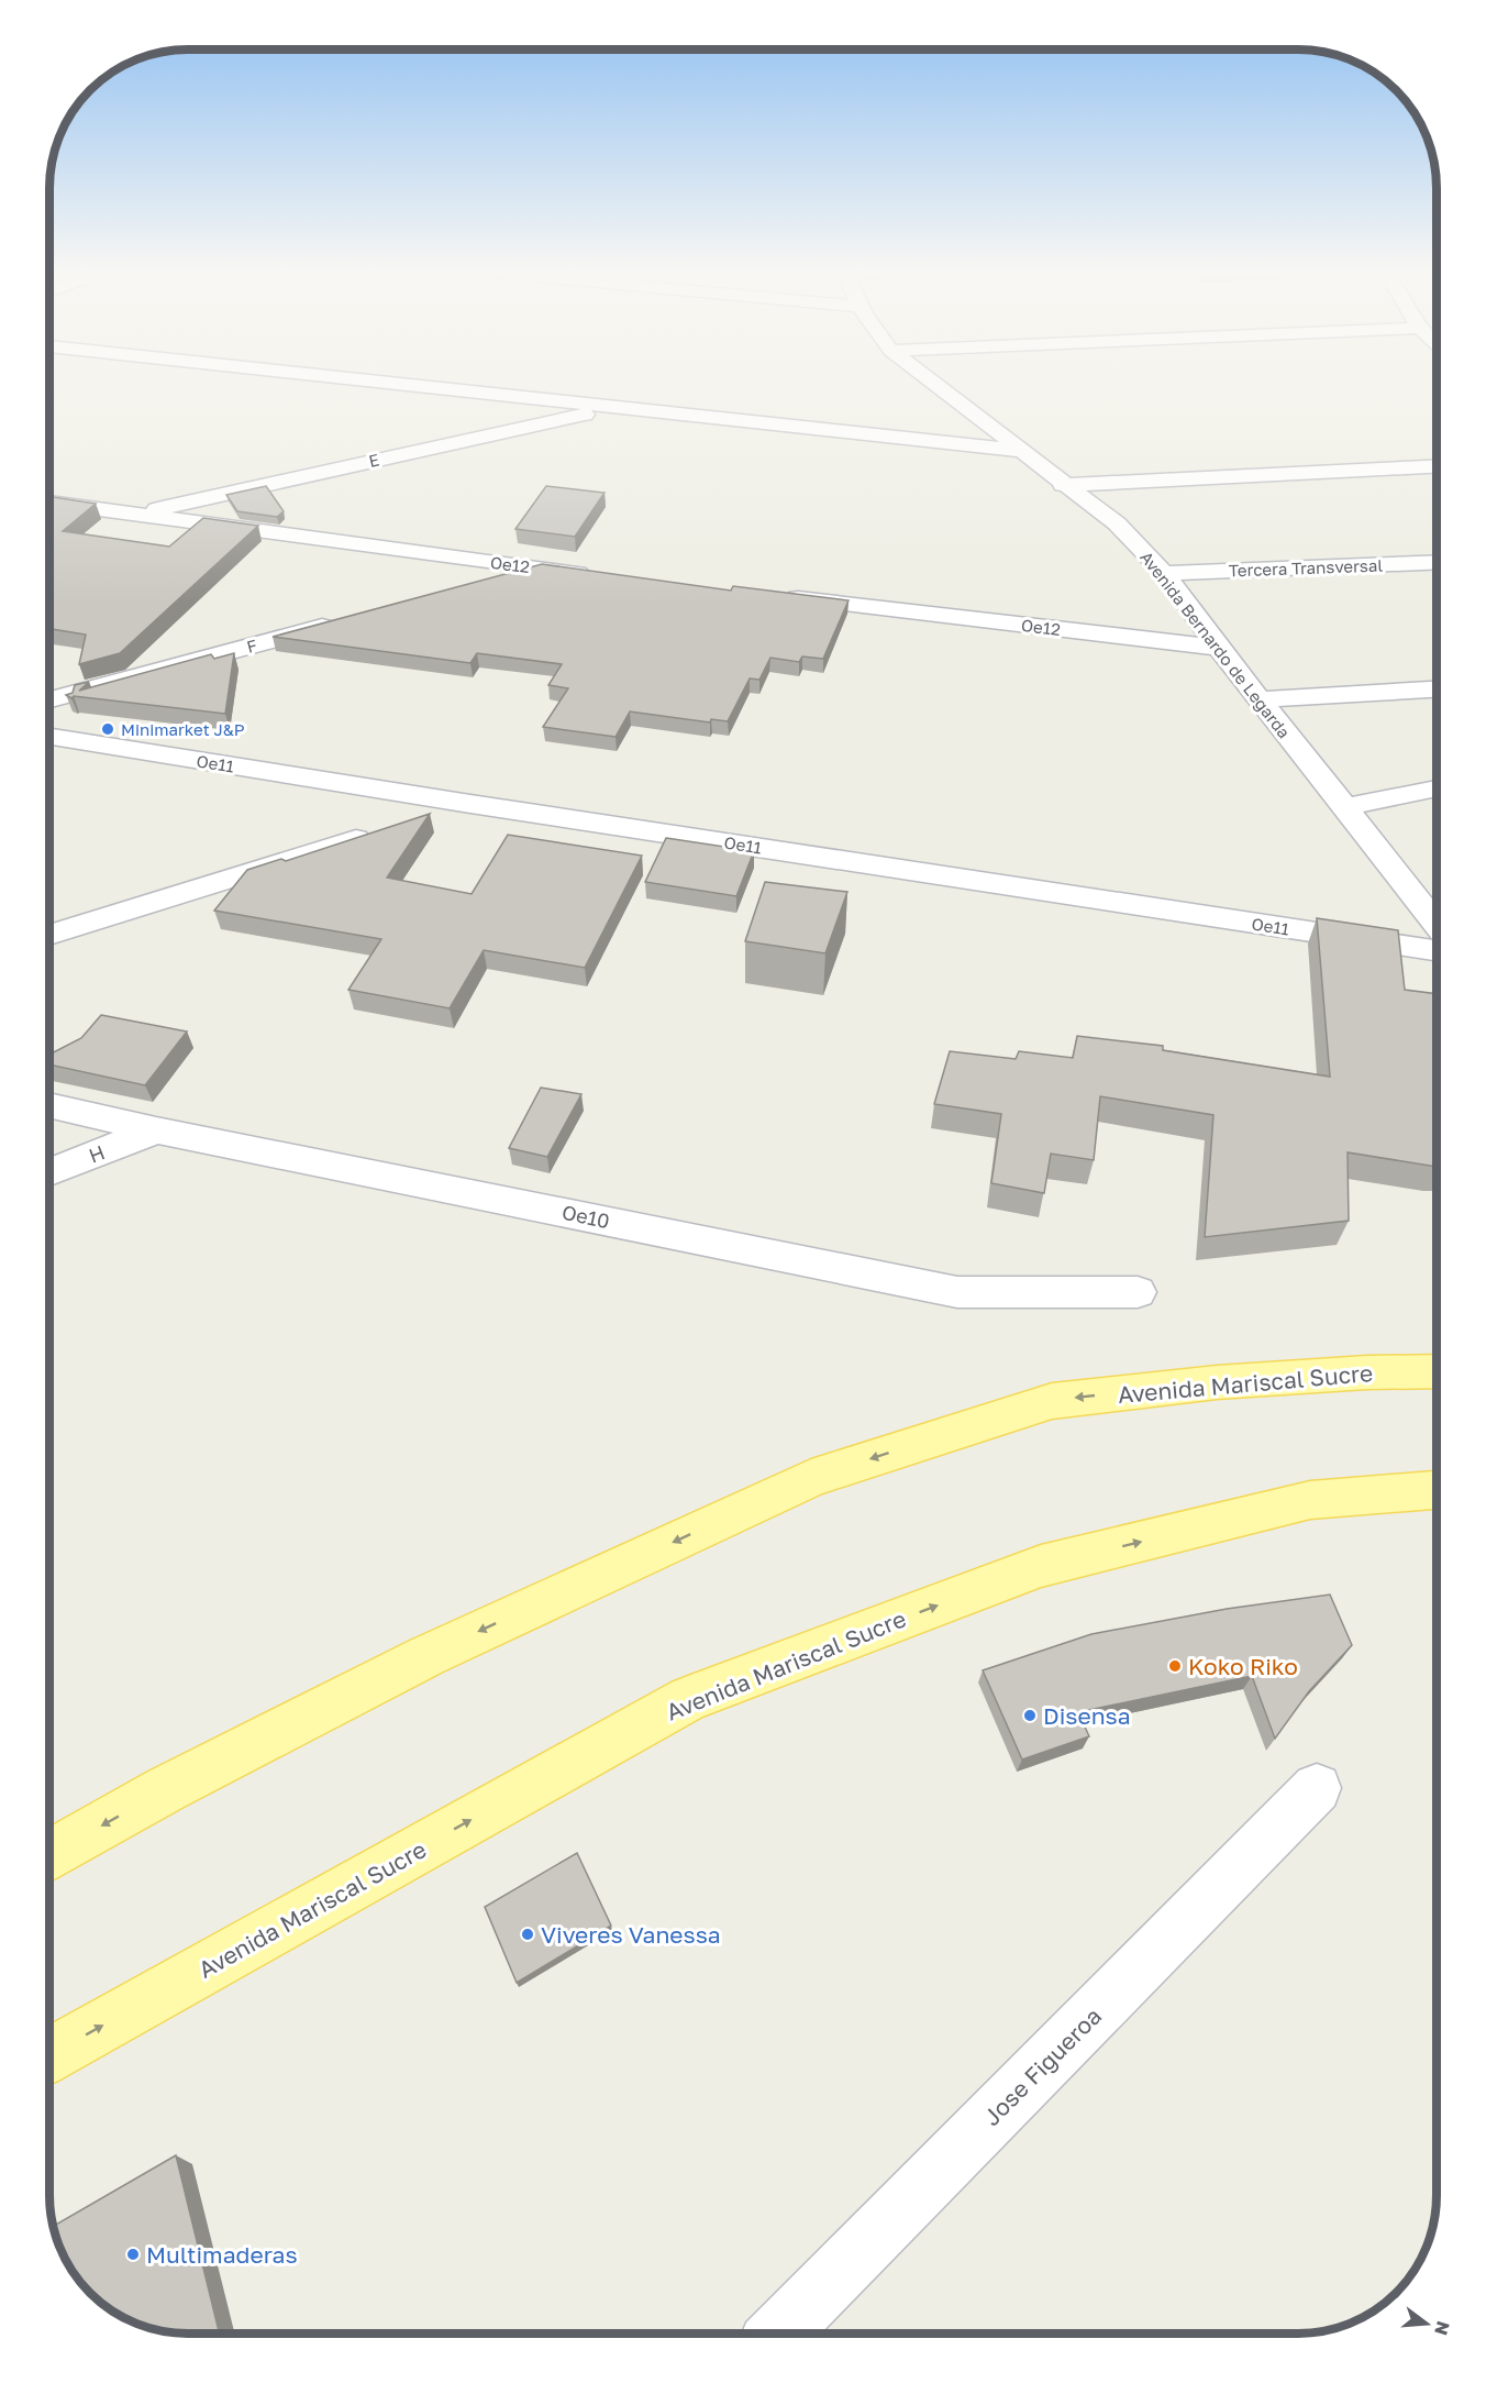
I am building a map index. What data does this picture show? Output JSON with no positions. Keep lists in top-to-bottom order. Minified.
{"streets":{"main road":["Avenida Mariscal Sucre"],"street":["E","Oe12","Tercera Transversal","Avenida Bernardo de Legarda","F","Oe11","H","Oe10","Jose Figueroa"]},"crossings":[["E","Oe12"],["Oe12","Avenida Bernardo de Legarda"],["Tercera Transversal","Avenida Bernardo de Legarda"],["H","Oe10"]],"places":["Minimarket J&P","Koko Riko","Disensa","Viveres Vanessa","Multimaderas"],"north":"right"}
